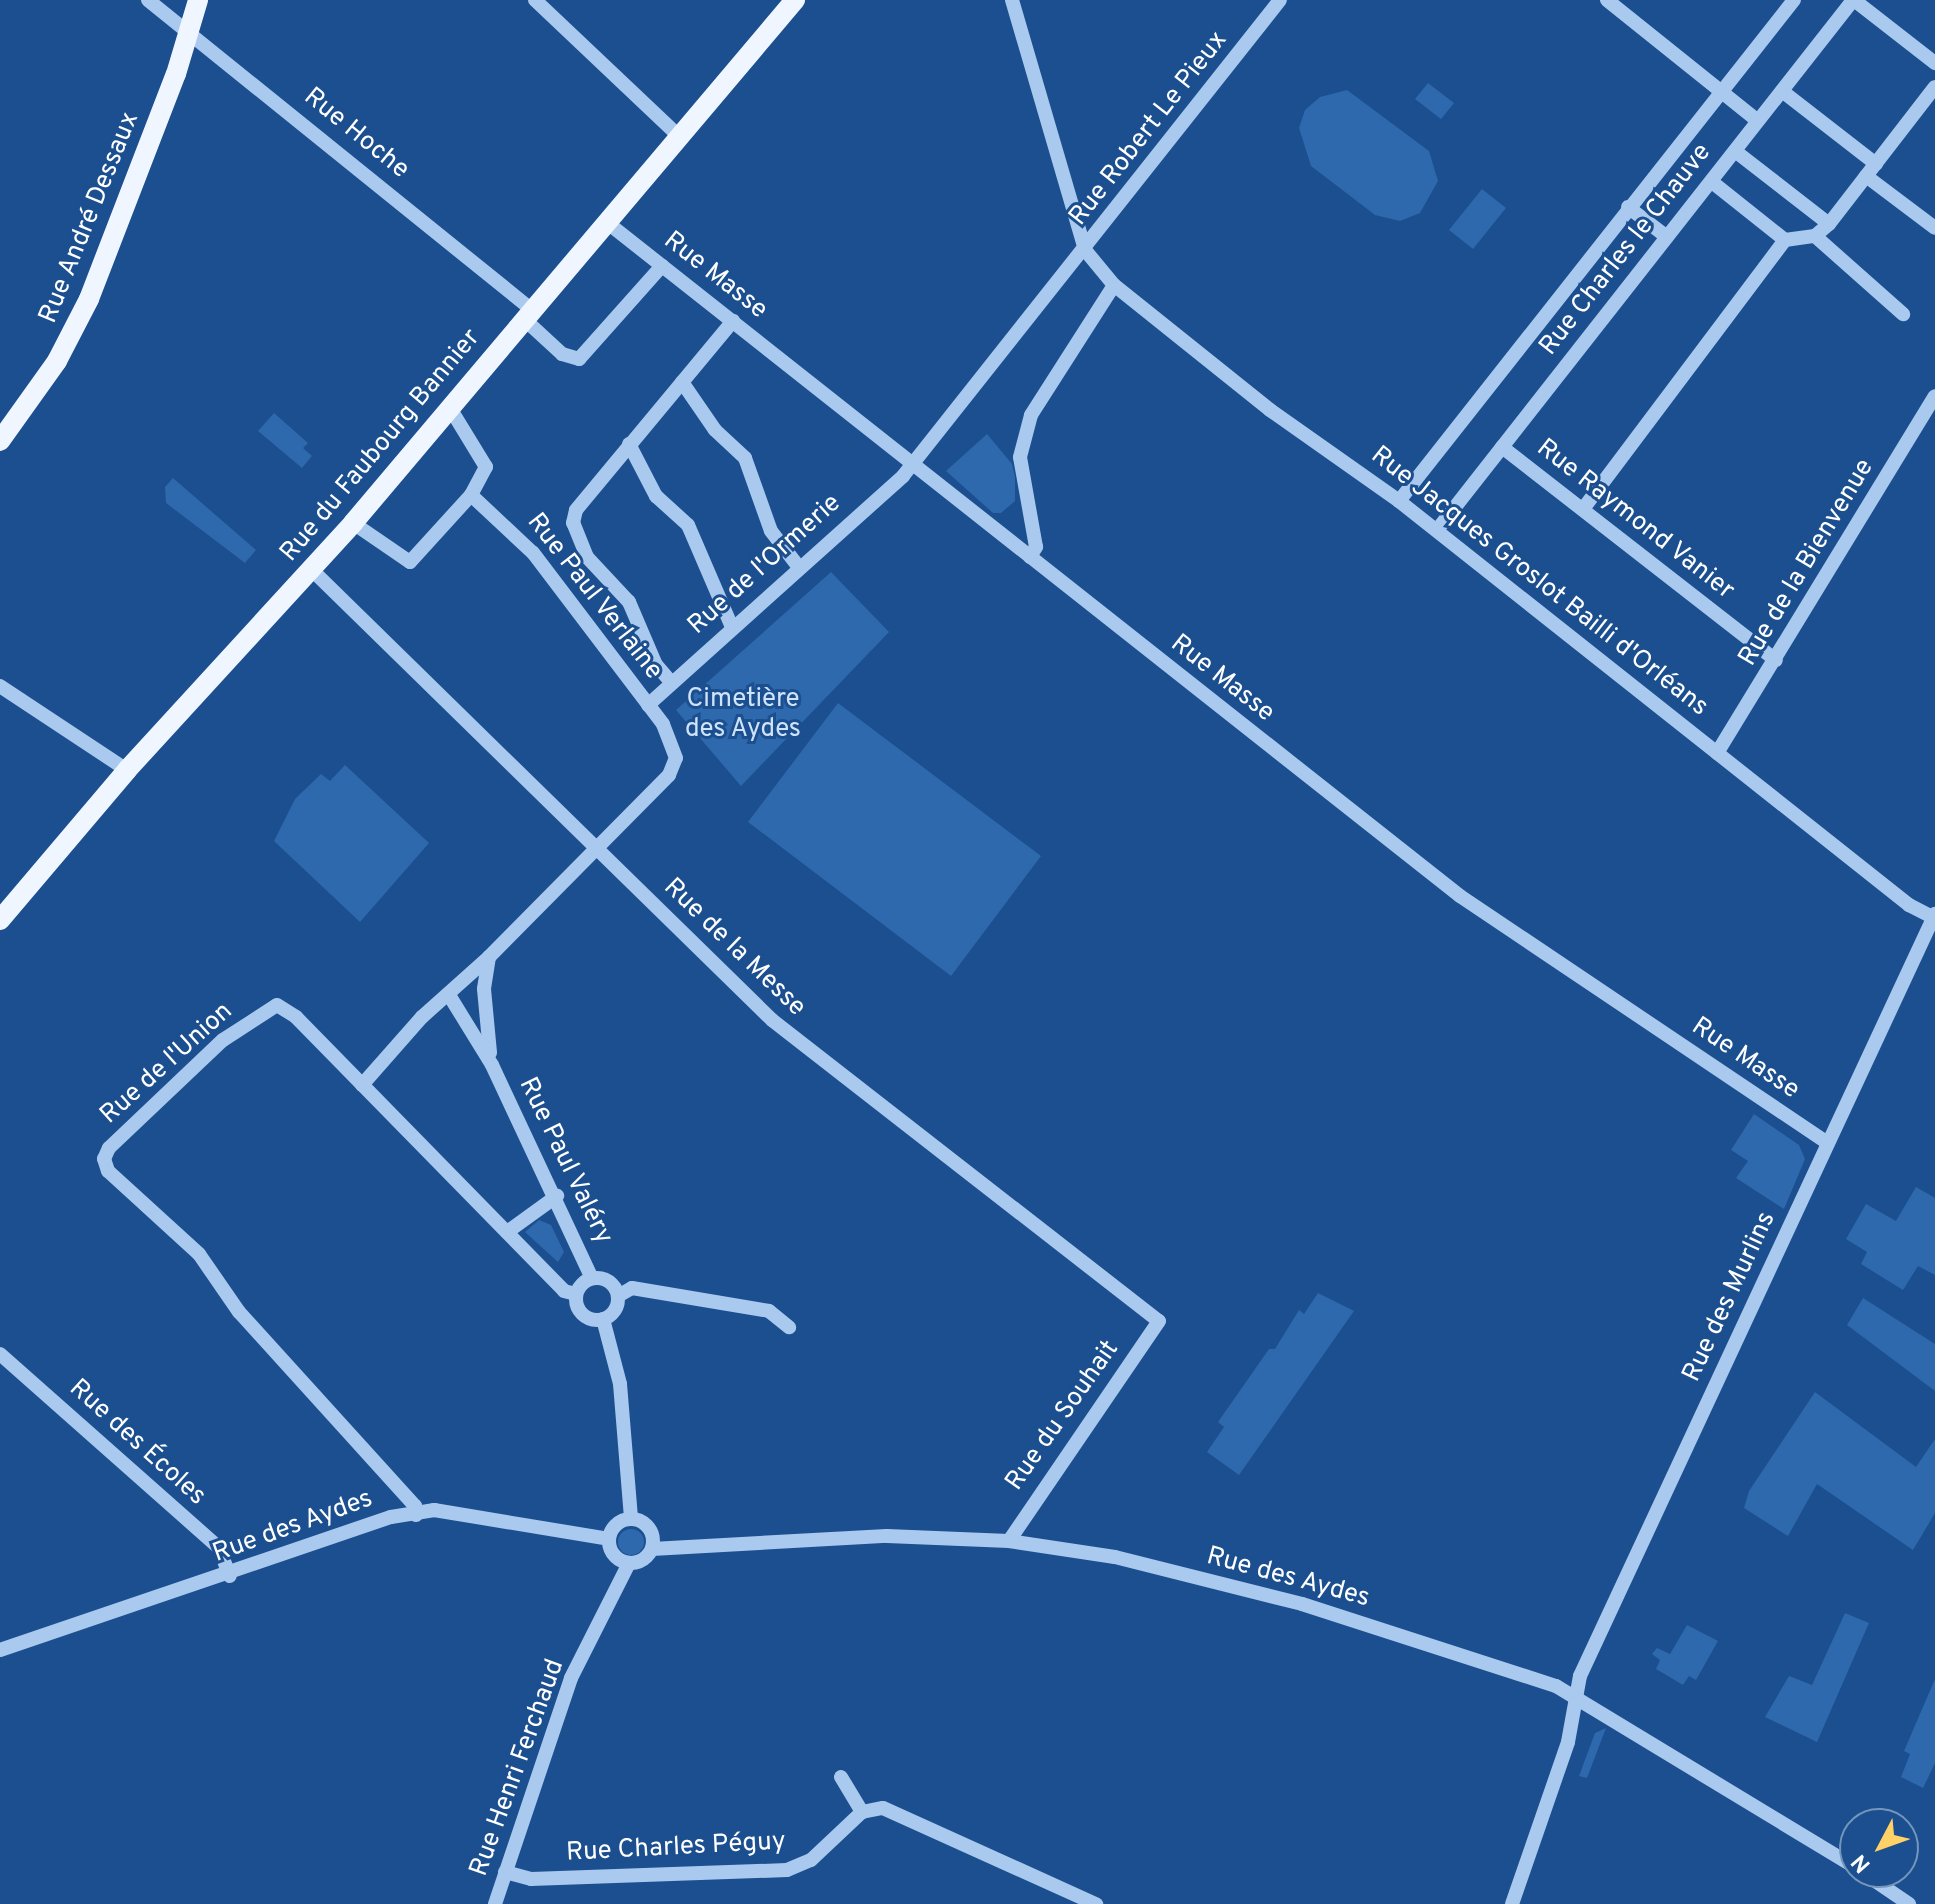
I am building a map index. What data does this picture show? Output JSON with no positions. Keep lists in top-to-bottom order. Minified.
{"streets":{"main road":["Rue André Dessaux","Rue du Faubourg Bannier"],"street":["Rue Robert Le Pieux","Rue Hoche","Rue Charles le Chauve","Rue Masse","Rue Raymond Vanier","Rue de la Bienvenue","Rue de l'Ormerie","Rue Jacques Groslot Bailli d'Orléans","Rue Paul Verlaine","Rue de la Messe","Rue de l'Union","Rue Paul Valéry","Rue des Murlins","Rue du Souhait","Rue des Écoles","Rue des Aydes","Rue Henri Ferchaud","Rue Charles Péguy"]},"crossings":[["Rue Robert Le Pieux","Rue Masse"],["Rue Robert Le Pieux","Rue de l'Ormerie"],["Rue Robert Le Pieux","Rue Jacques Groslot Bailli d'Orléans"],["Rue Hoche","Rue André Dessaux"],["Rue Hoche","Rue Masse"],["Rue Hoche","Rue du Faubourg Bannier"],["Rue Charles le Chauve","Rue Raymond Vanier"],["Rue Charles le Chauve","Rue Jacques Groslot Bailli d'Orléans"],["Rue Masse","Rue du Faubourg Bannier"],["Rue Masse","Rue de l'Ormerie"],["Rue Masse","Rue des Murlins"],["Rue du Faubourg Bannier","Rue de la Messe"],["Rue Raymond Vanier","Rue de la Bienvenue"],["Rue de la Bienvenue","Rue Jacques Groslot Bailli d'Orléans"],["Rue de l'Ormerie","Rue Paul Verlaine"],["Rue Jacques Groslot Bailli d'Orléans","Rue des Murlins"],["Rue Paul Verlaine","Rue de la Messe"],["Rue de la Messe","Rue du Souhait"],["Rue de l'Union","Rue Paul Valéry"],["Rue de l'Union","Rue des Aydes"],["Rue des Murlins","Rue des Aydes"],["Rue du Souhait","Rue des Aydes"],["Rue des Écoles","Rue des Aydes"],["Rue des Aydes","Rue Henri Ferchaud"],["Rue Henri Ferchaud","Rue Charles Péguy"]],"parks":["Cimetière des Aydes"],"north":"bottom left"}
